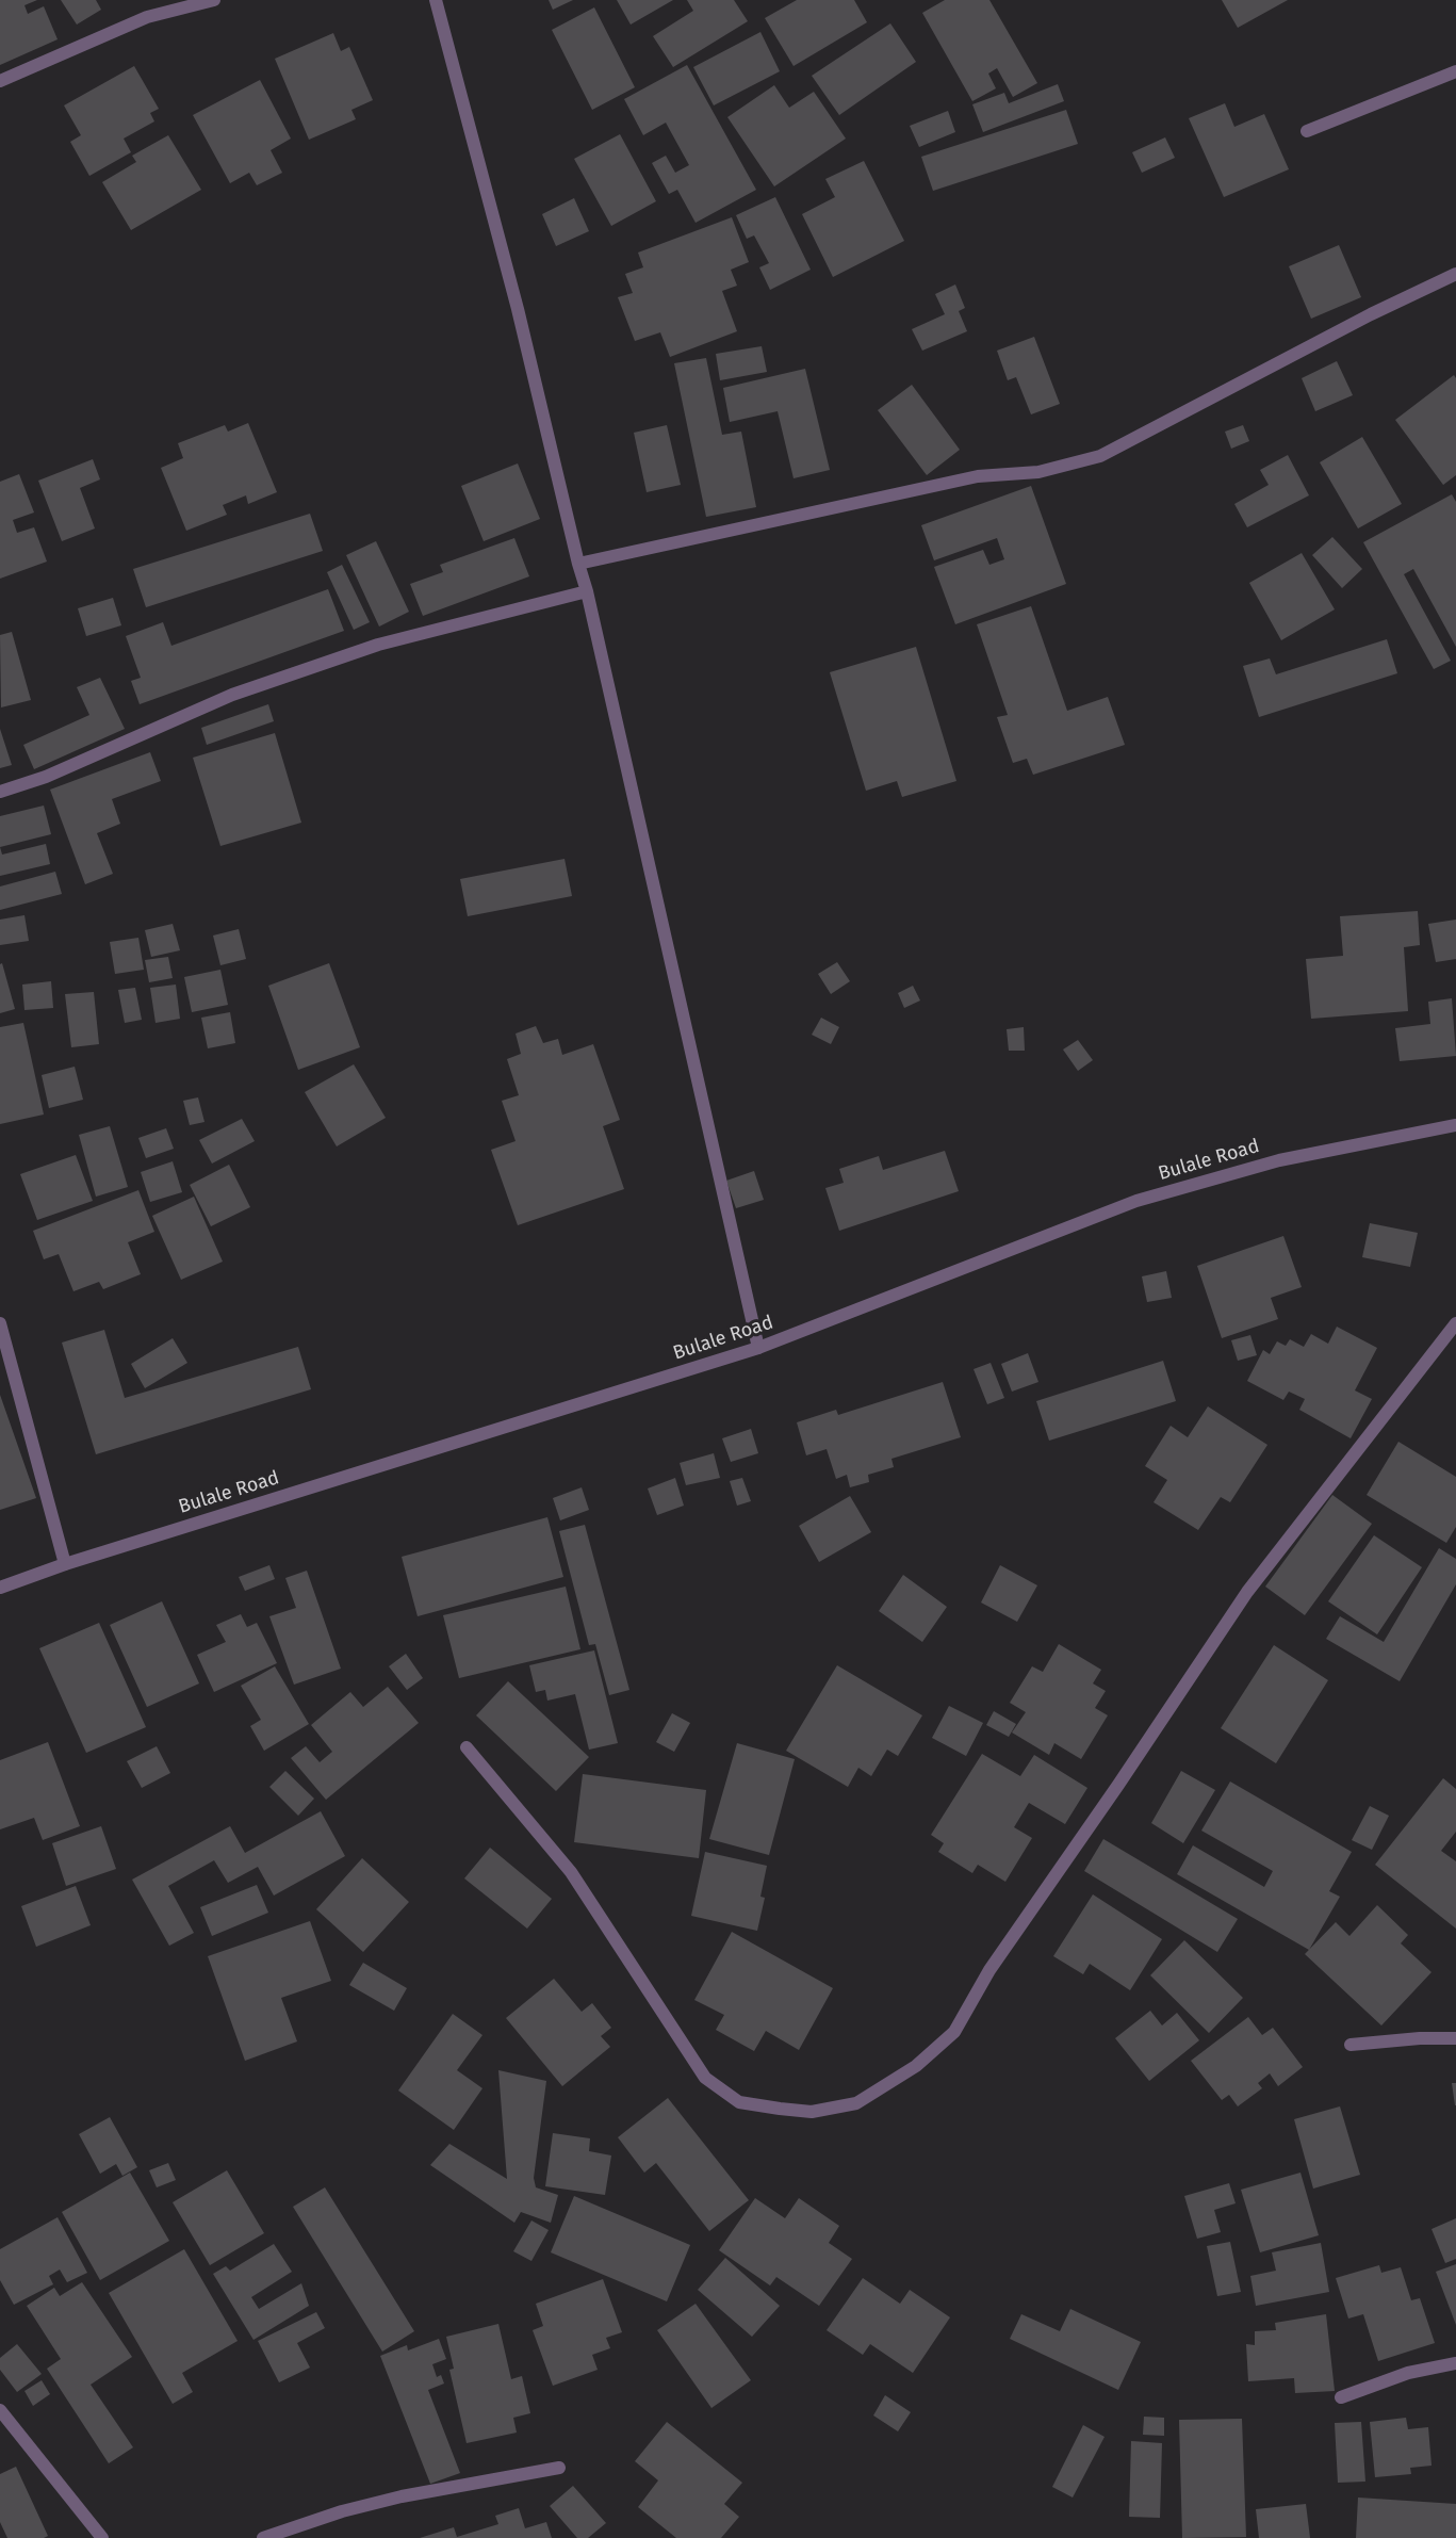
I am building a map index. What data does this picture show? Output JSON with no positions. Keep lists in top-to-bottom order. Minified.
{"streets":{"street":["Bulale Road"]}}
